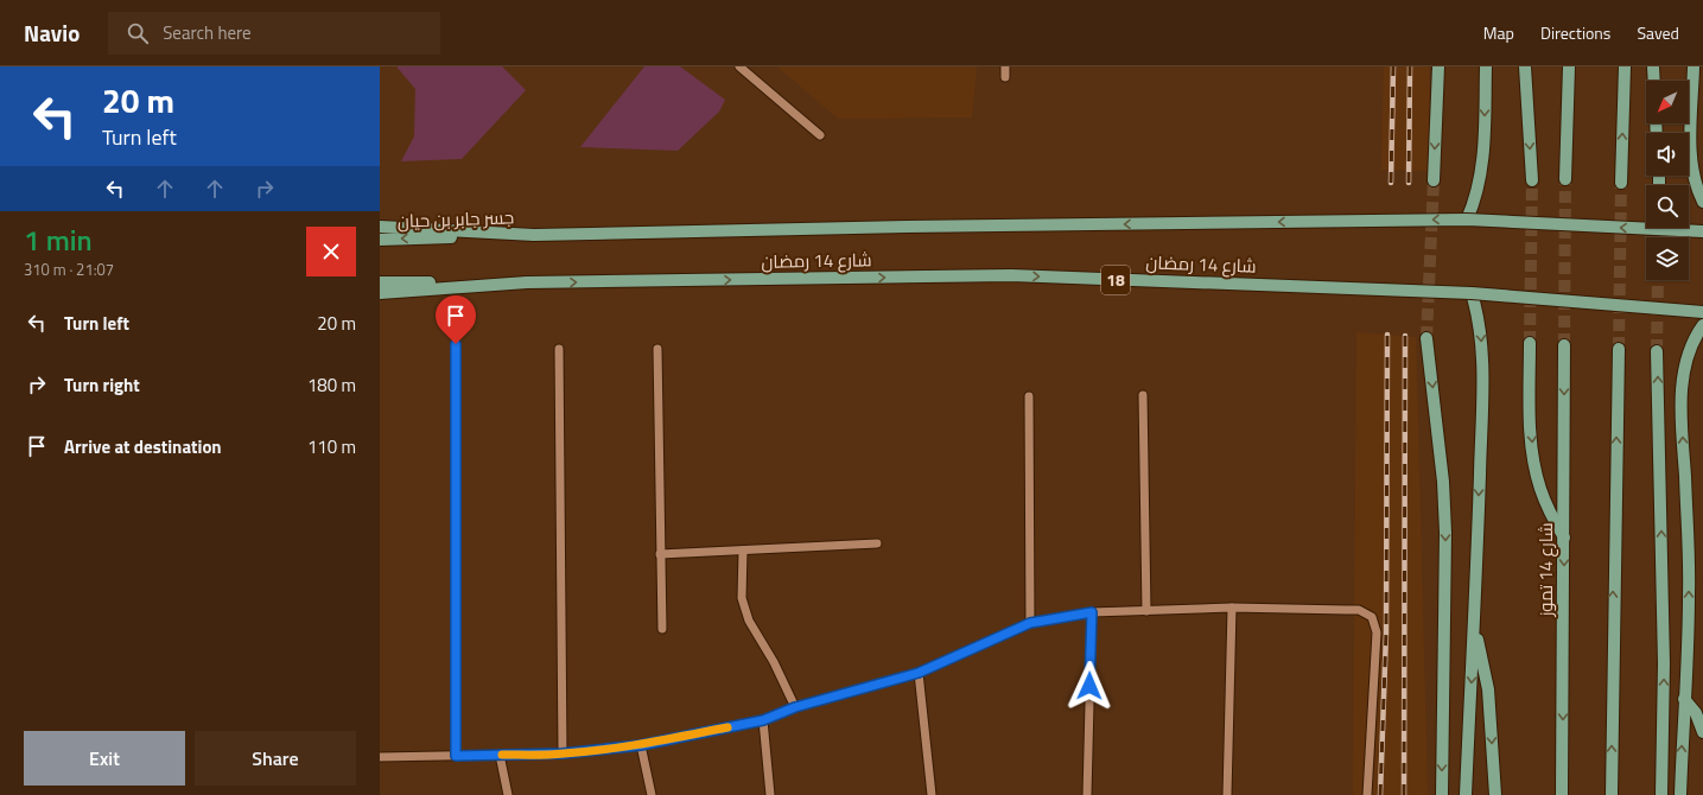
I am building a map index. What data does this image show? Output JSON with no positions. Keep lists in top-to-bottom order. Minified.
{"streets":{"main road":["جسر جابر بن حيان","شارع 14 رمضان","18","شارع 14 تموز"]},"crossings":[["جسر جابر بن حيان","شارع 14 رمضان"]],"north":"bottom left","page":{"header":"Navio","search":"Search here","nav":["Map","Directions","Saved"],"turn":["20 m","Turn left"],"heading":["1 min","310 m · 21:07"],"list":[{"name":"Turn left","value":"20 m"},{"name":"Turn right","value":"180 m"},{"name":"Arrive at destination","value":"110 m"}],"buttons":["Exit","Share"]}}
